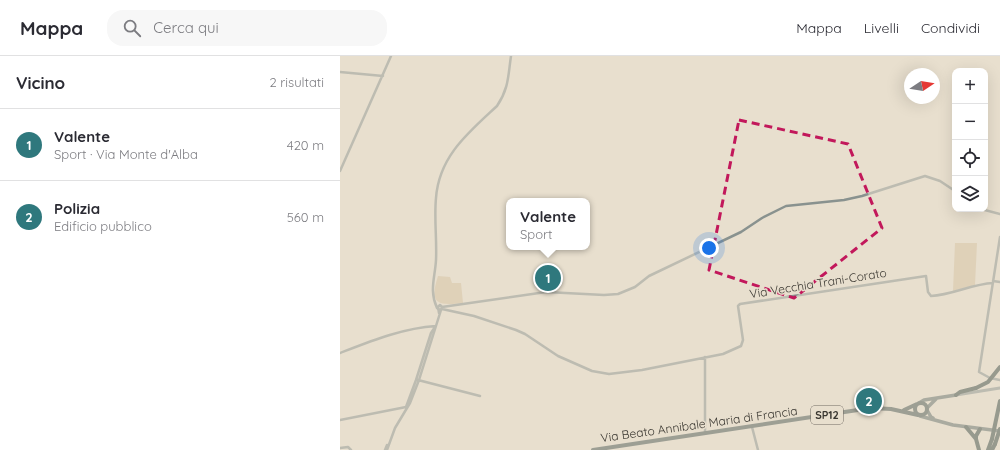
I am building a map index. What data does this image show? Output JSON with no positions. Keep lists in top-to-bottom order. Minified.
{"streets":{"main road":["SP12","Via Beato Annibale Maria di Francia"],"street":["Via Vecchia Trani-Corato"]},"north":"right","page":{"header":"Mappa","search":"Cerca qui","nav":["Mappa","Livelli","Condividi"],"heading":["Vicino","2 risultati"],"map_buttons":["+","−"],"list":[{"mark":"1","name":"Valente","note":"Sport · Via Monte d'Alba","value":"420 m"},{"mark":"2","name":"Polizia","note":"Edificio pubblico","value":"560 m"}],"popup":["Valente","Sport"],"pins":["1","2"]}}
